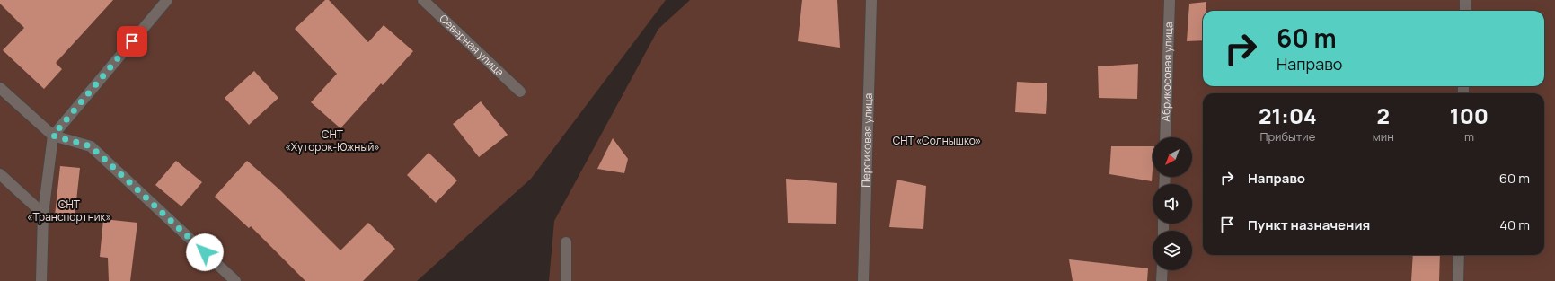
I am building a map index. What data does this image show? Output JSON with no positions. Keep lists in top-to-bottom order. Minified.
{"streets":{"street":["Северная улица","Абрикосовая улица","Персиковая улица"]},"parks":["СНТ «Хуторок-Южный»","СНТ «Солнышко»","СНТ «Транспортник»"],"north":"bottom left","page":{"turn":["60 m","Направо"],"eta":["21:04","Прибытие","2","мин","100","m"],"list":[{"name":"Направо","value":"60 m"},{"name":"Пункт назначения","value":"40 m"}]}}
